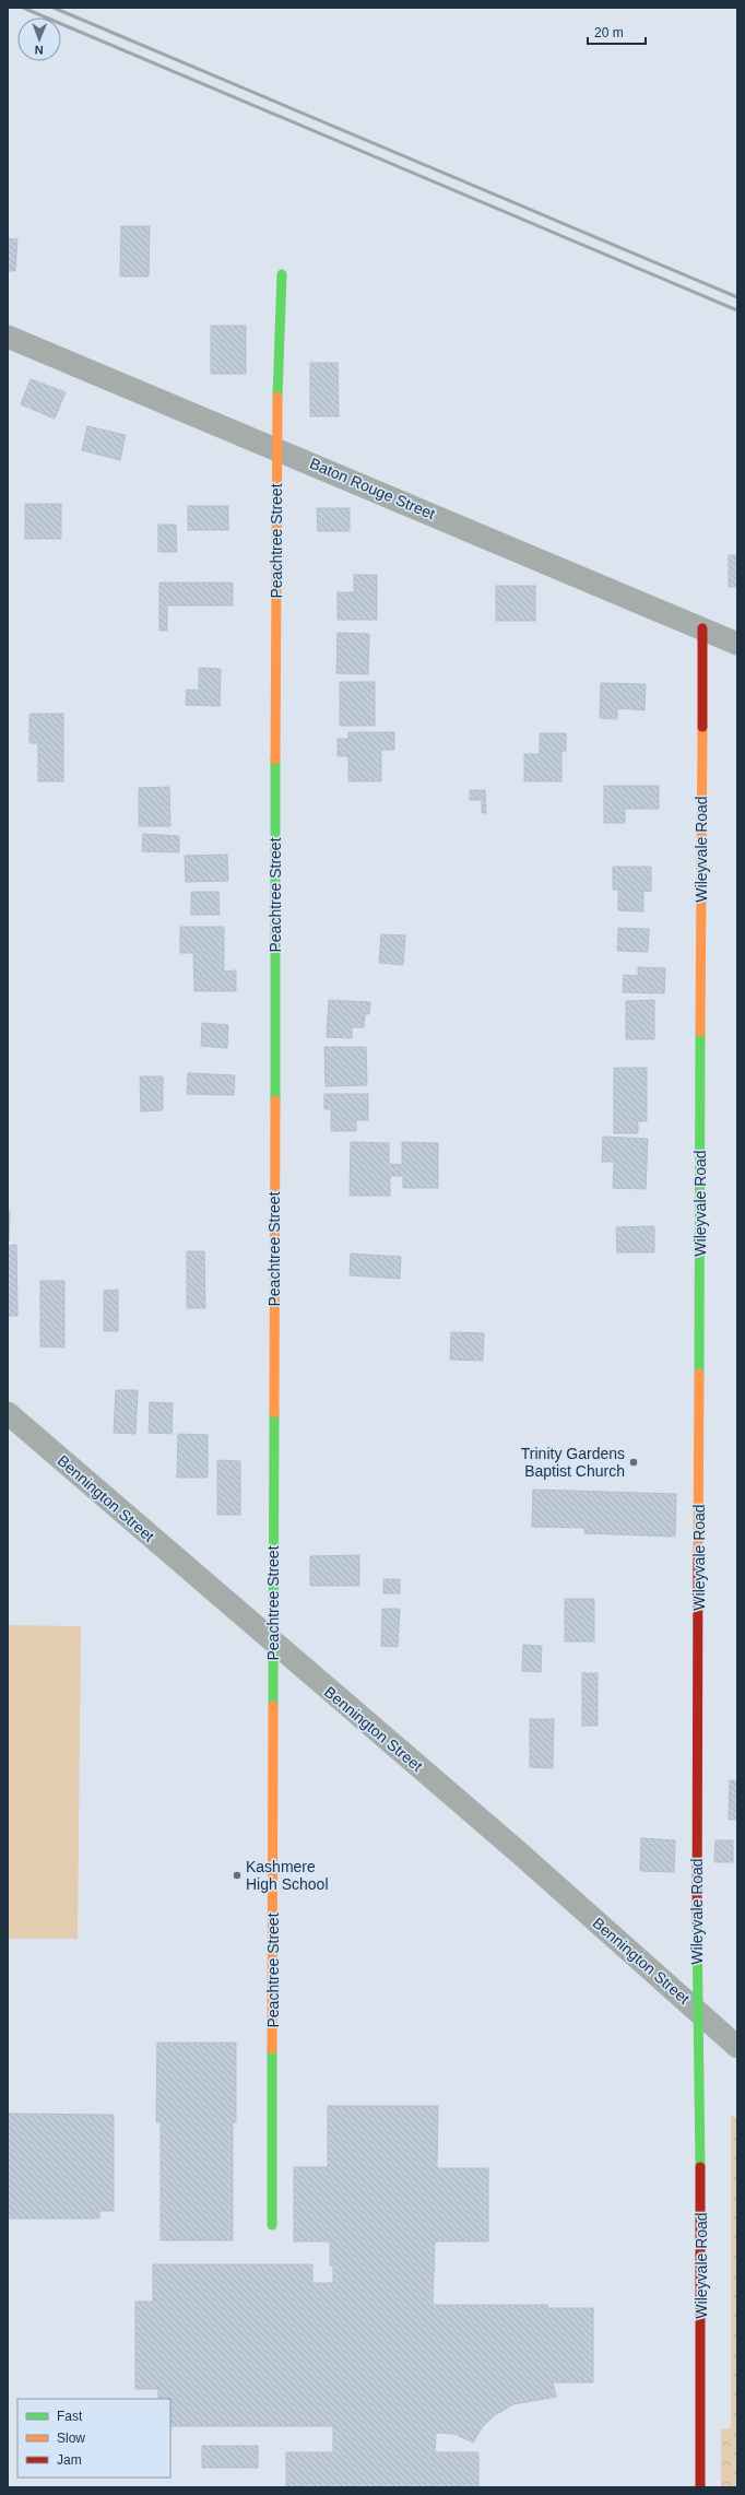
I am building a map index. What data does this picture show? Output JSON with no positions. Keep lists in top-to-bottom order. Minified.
{"streets":{"street":["Baton Rouge Street","Peachtree Street","Wileyvale Road","Bennington Street"]},"crossings":[["Baton Rouge Street","Peachtree Street"],["Baton Rouge Street","Wileyvale Road"],["Peachtree Street","Bennington Street"],["Wileyvale Road","Bennington Street"]],"places":["Trinity Gardens Baptist Church","Kashmere High School"],"legend":["Fast","Slow","Jam"],"scale_bar":"20 m","north":"bottom"}
